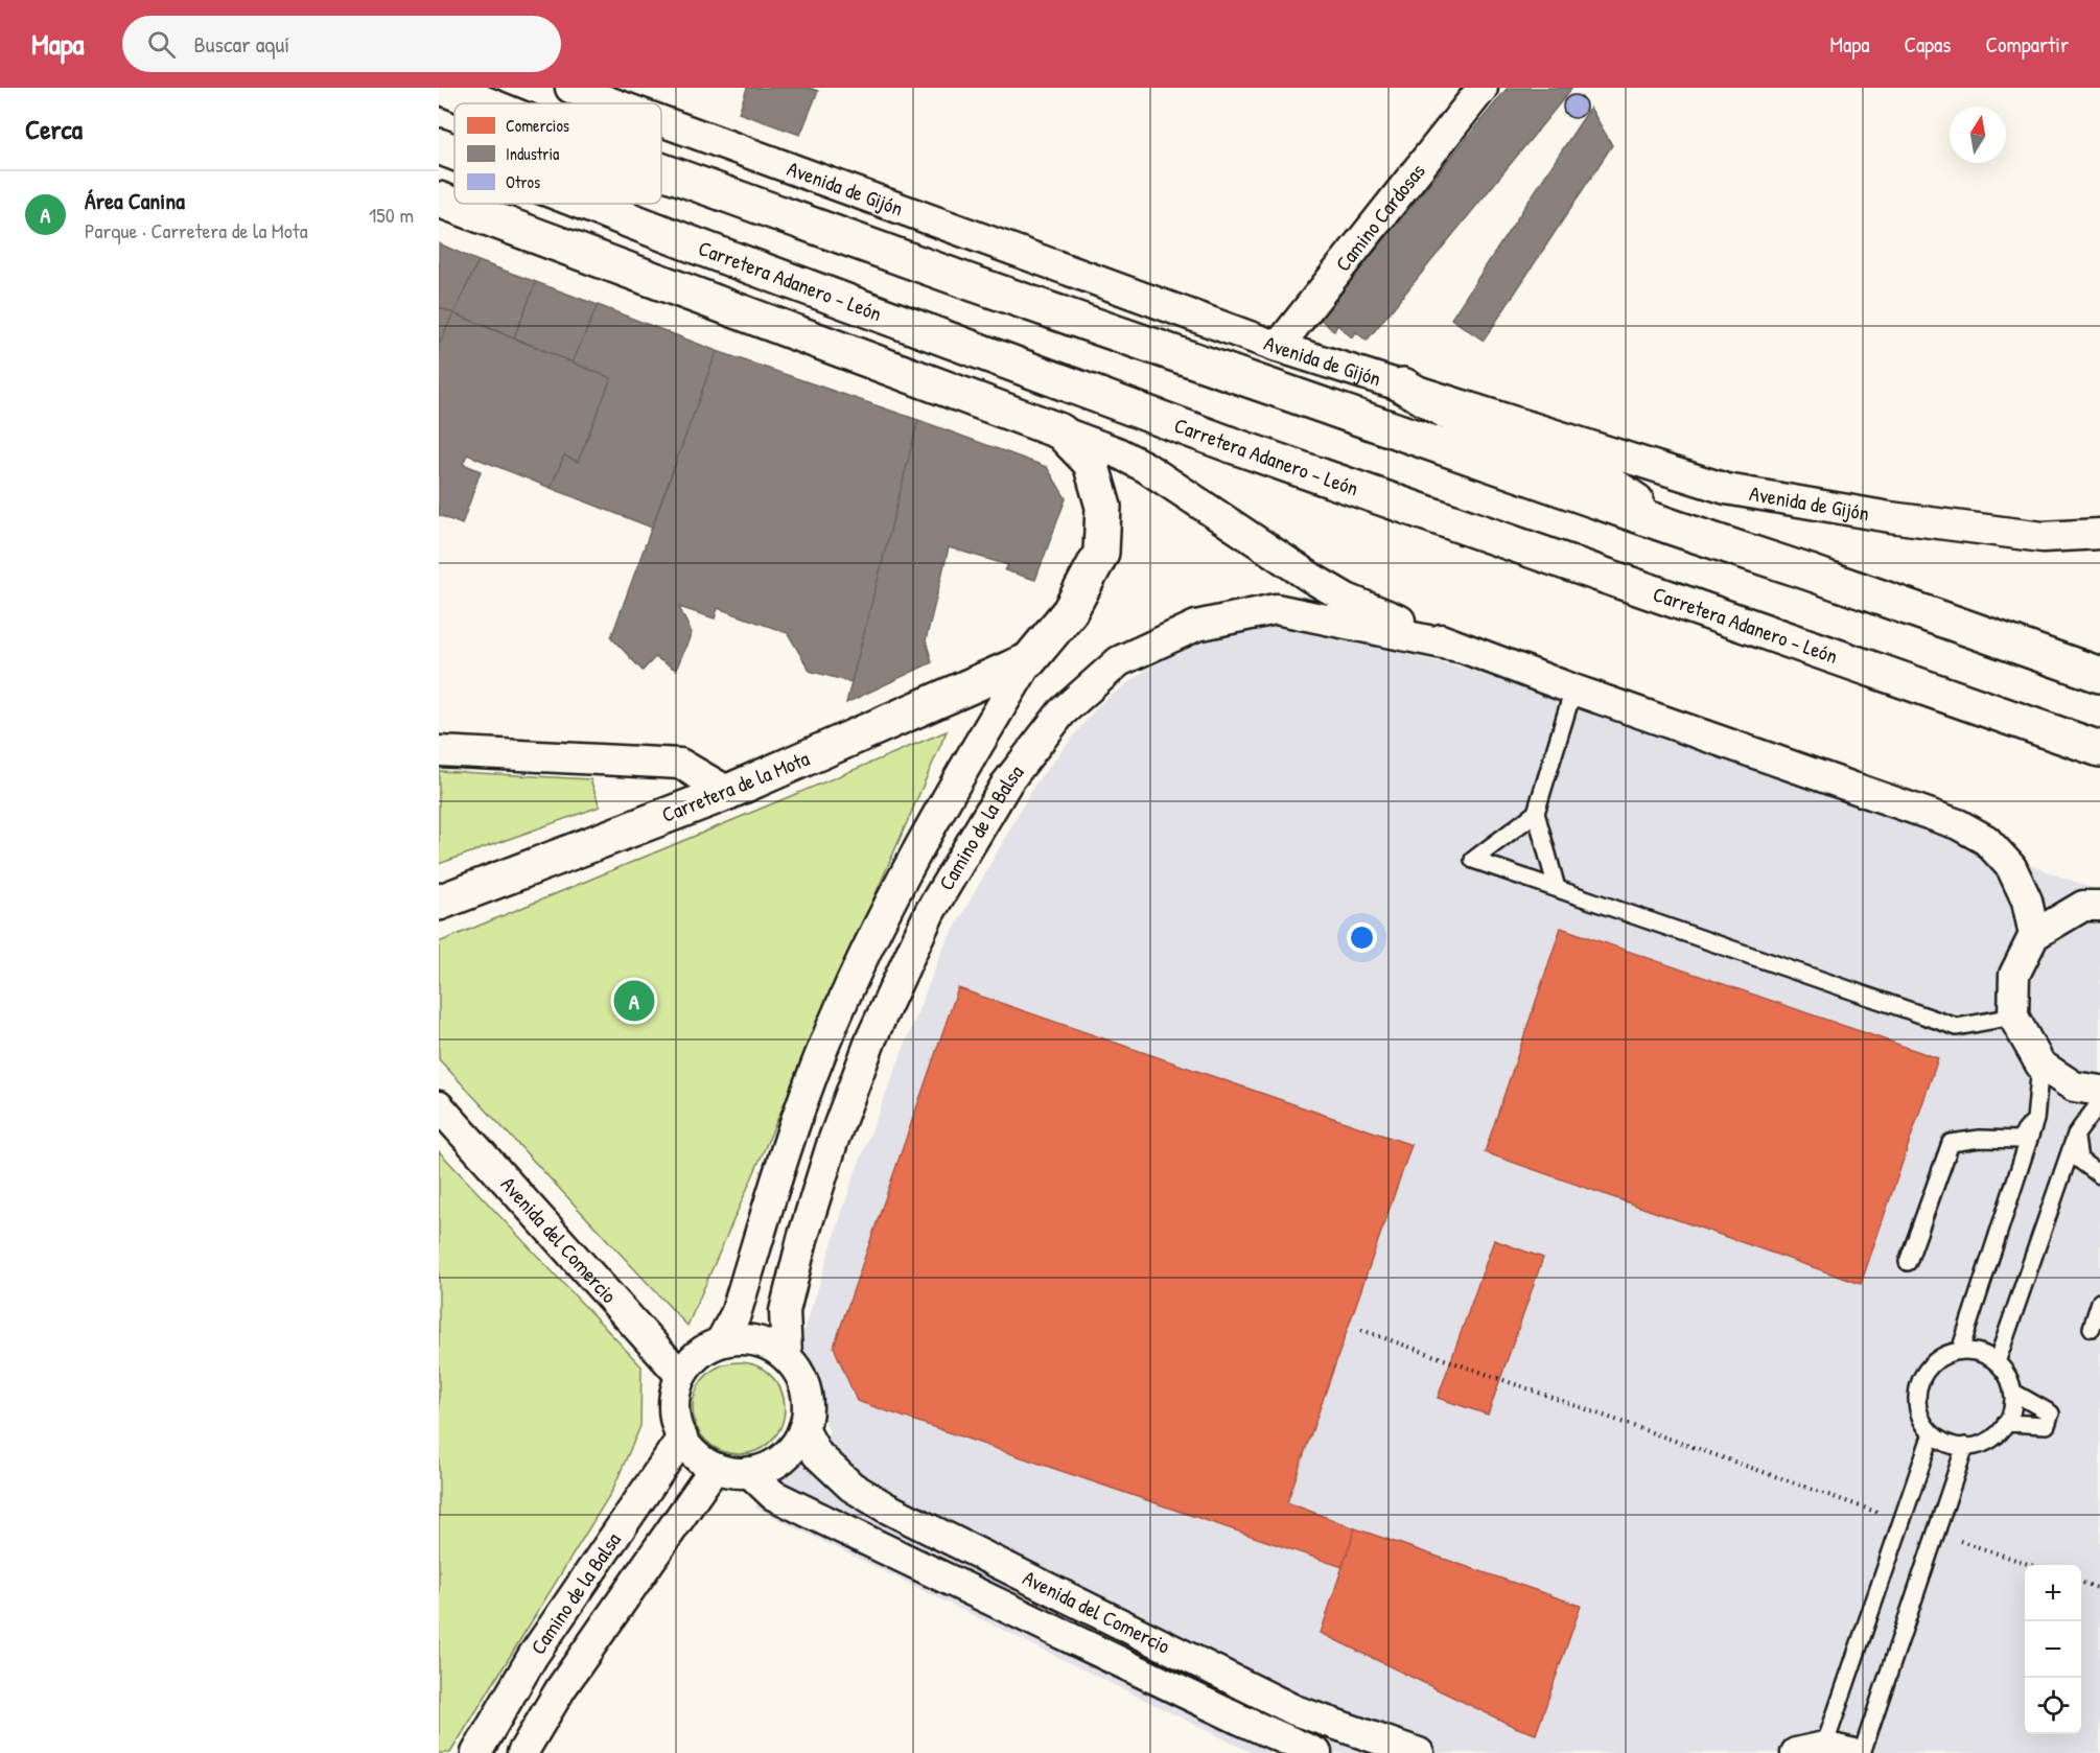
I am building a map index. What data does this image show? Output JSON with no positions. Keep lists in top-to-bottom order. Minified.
{"streets":{"main road":["Carretera Adanero - León","Carretera de la Mota"],"street":["Avenida de Gijón","Camino Cardosas","Camino de la Balsa","Avenida del Comercio"]},"crossings":[["Avenida de Gijón","Camino Cardosas"],["Carretera de la Mota","Camino de la Balsa"],["Camino de la Balsa","Avenida del Comercio"]],"legend":["Comercios","Industria","Otros"],"north":"top","page":{"header":"Mapa","search":"Buscar aquí","nav":["Mapa","Capas","Compartir"],"heading":"Cerca","list":[{"mark":"A","name":"Área Canina","note":"Parque · Carretera de la Mota","value":"150 m"}],"pins":"A","map_buttons":["+","−"]}}
